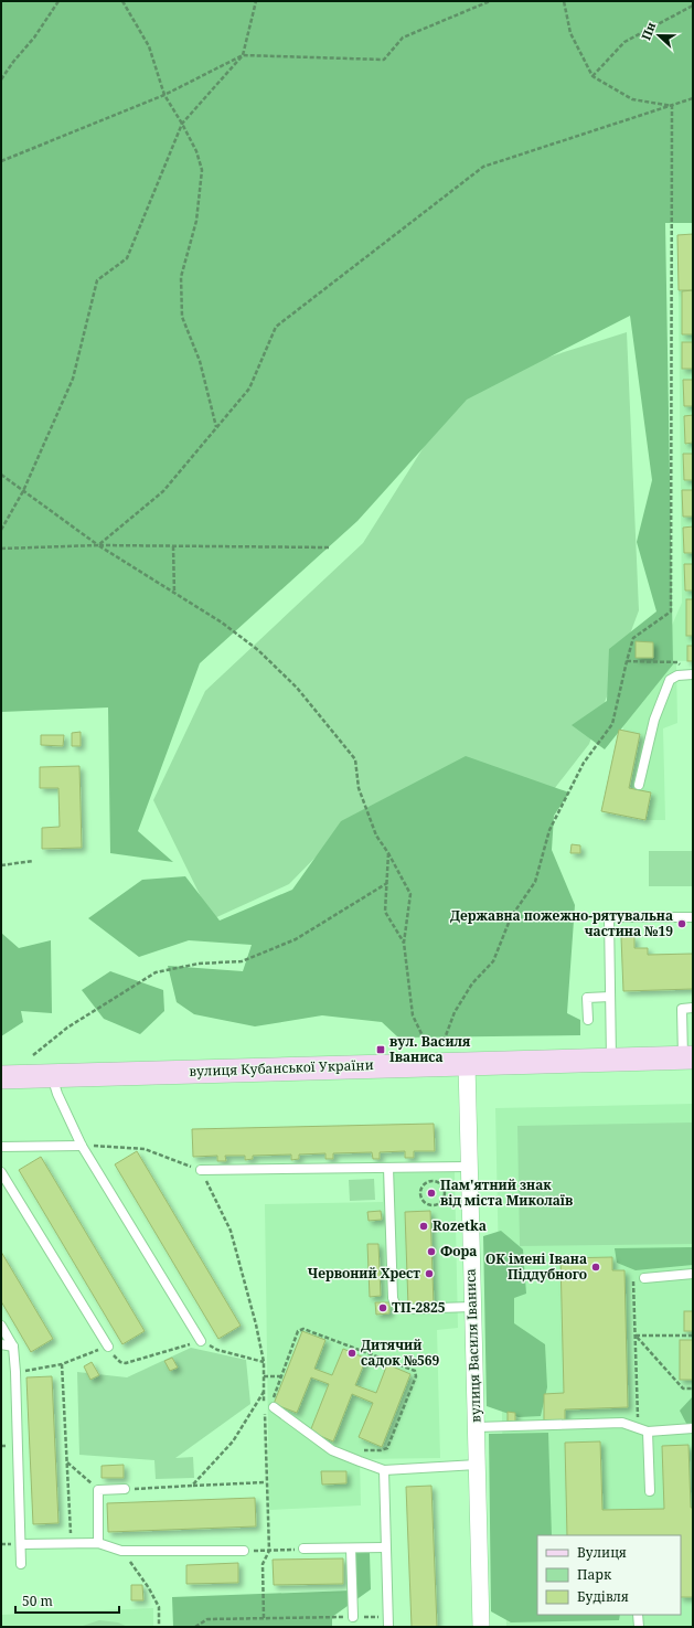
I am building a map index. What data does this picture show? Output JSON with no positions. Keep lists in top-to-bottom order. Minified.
{"streets":{"street":["вулиця Кубанської України","вулиця Василя Іваниса"]},"crossings":[["вулиця Кубанської України","вулиця Василя Іваниса"]],"places":{"other":["Державна пожежно-рятувальна частина №19","Пам'ятний знак від міста Миколаїв","Rozetka","Фора","ОК імені Івана Піддубного","Червоний Хрест","ТП-2825","Дитячий садок №569"],"transit":["вул. Василя Іваниса"]},"legend":["Вулиця","Парк","Будівля"],"scale_bar":"50 m","north":"left"}
